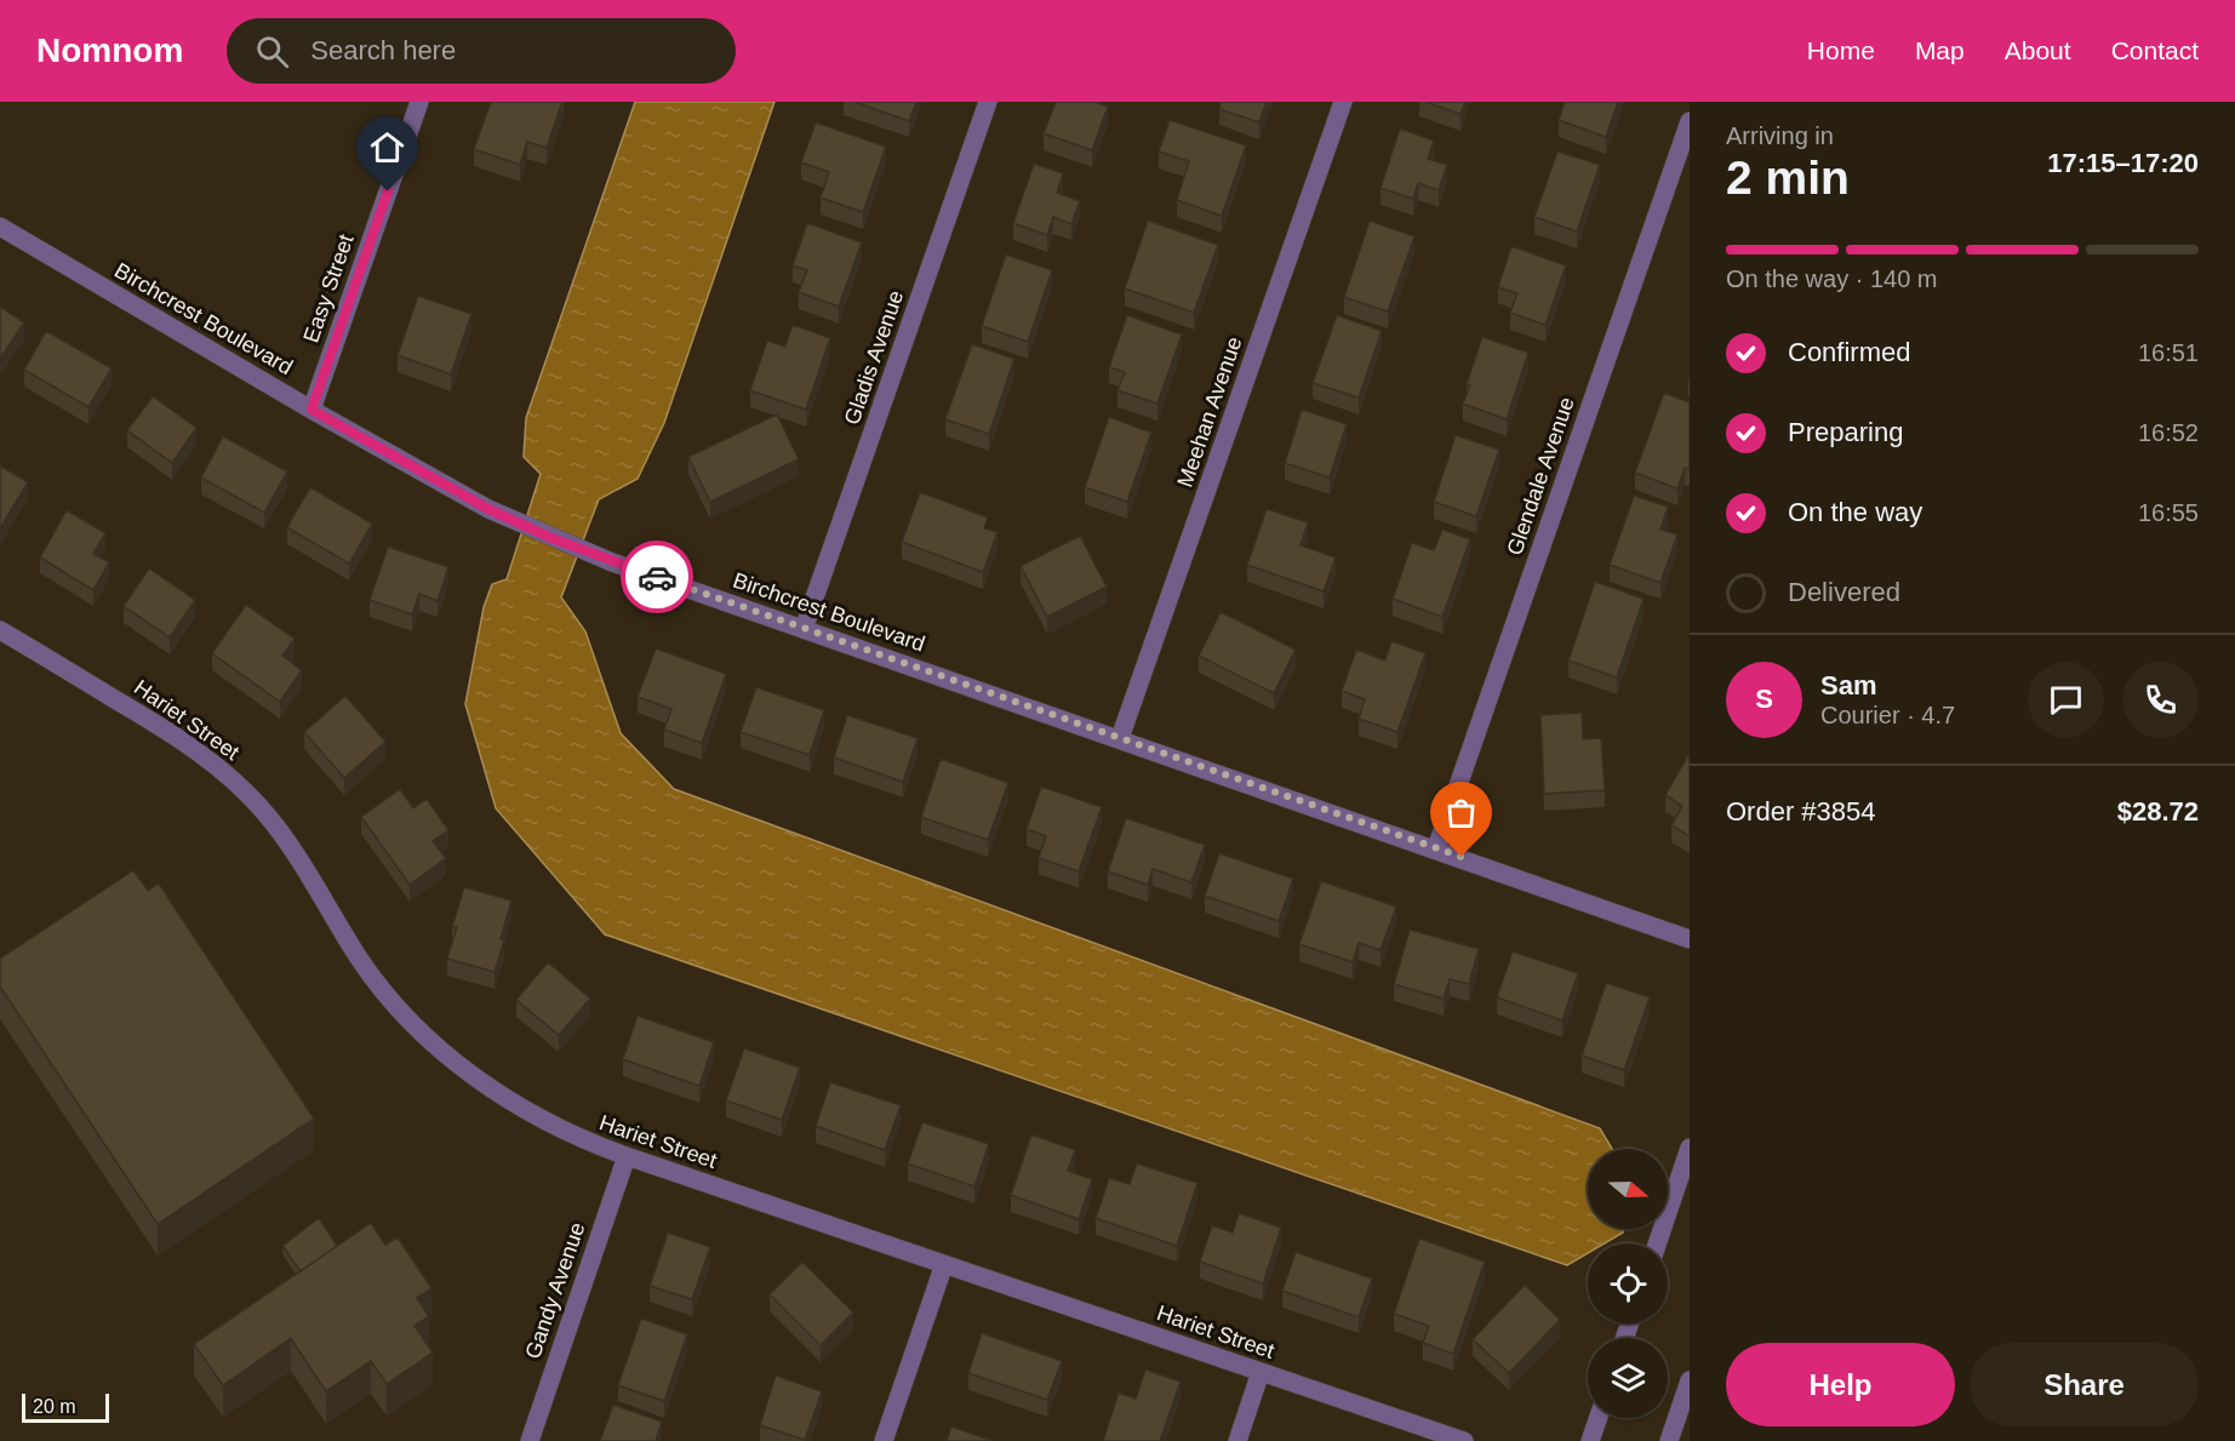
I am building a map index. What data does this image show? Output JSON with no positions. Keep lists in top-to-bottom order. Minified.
{"streets":{"street":["Easy Street","Birchcrest Boulevard","Gladis Avenue","Meehan Avenue","Glendale Avenue","Hariet Street","Gandy Avenue"]},"crossings":[["Easy Street","Birchcrest Boulevard"],["Birchcrest Boulevard","Gladis Avenue"],["Birchcrest Boulevard","Meehan Avenue"],["Birchcrest Boulevard","Glendale Avenue"],["Hariet Street","Gandy Avenue"]],"scale_bar":"20 m","north":"right","page":{"header":"Nomnom","search":"Search here","nav":["Home","Map","About","Contact"],"heading":["2 min","Arriving in","17:15–17:20"],"panel":["Sam","Courier · 4.7","Order #3854","$28.72"],"bar":"On the way · 140 m","list":[["Confirmed","16:51"],["Preparing","16:52"],["On the way","16:55"],"Delivered"],"round":"S","buttons":["Help","Share"],"scale":"20 m"}}
